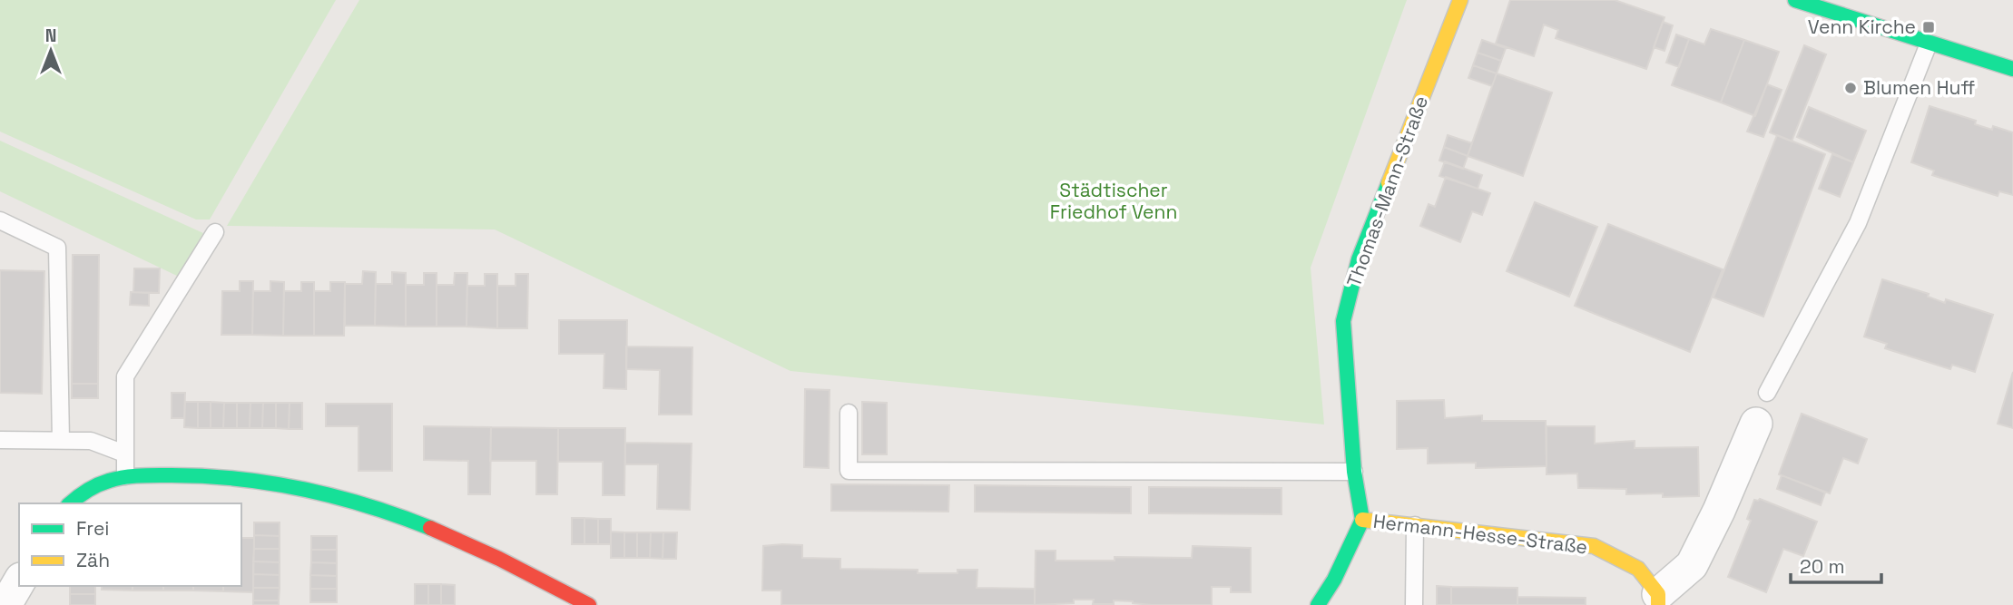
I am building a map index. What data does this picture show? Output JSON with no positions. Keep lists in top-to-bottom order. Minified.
{"streets":{"street":["Thomas-Mann-Straße","Hermann-Hesse-Straße"]},"crossings":[["Thomas-Mann-Straße","Hermann-Hesse-Straße"]],"parks":["Städtischer Friedhof Venn"],"places":{"transit":["Venn Kirche"],"other":["Blumen Huff"]},"legend":["Frei","Zäh"],"scale_bar":"20 m","north":"top"}
